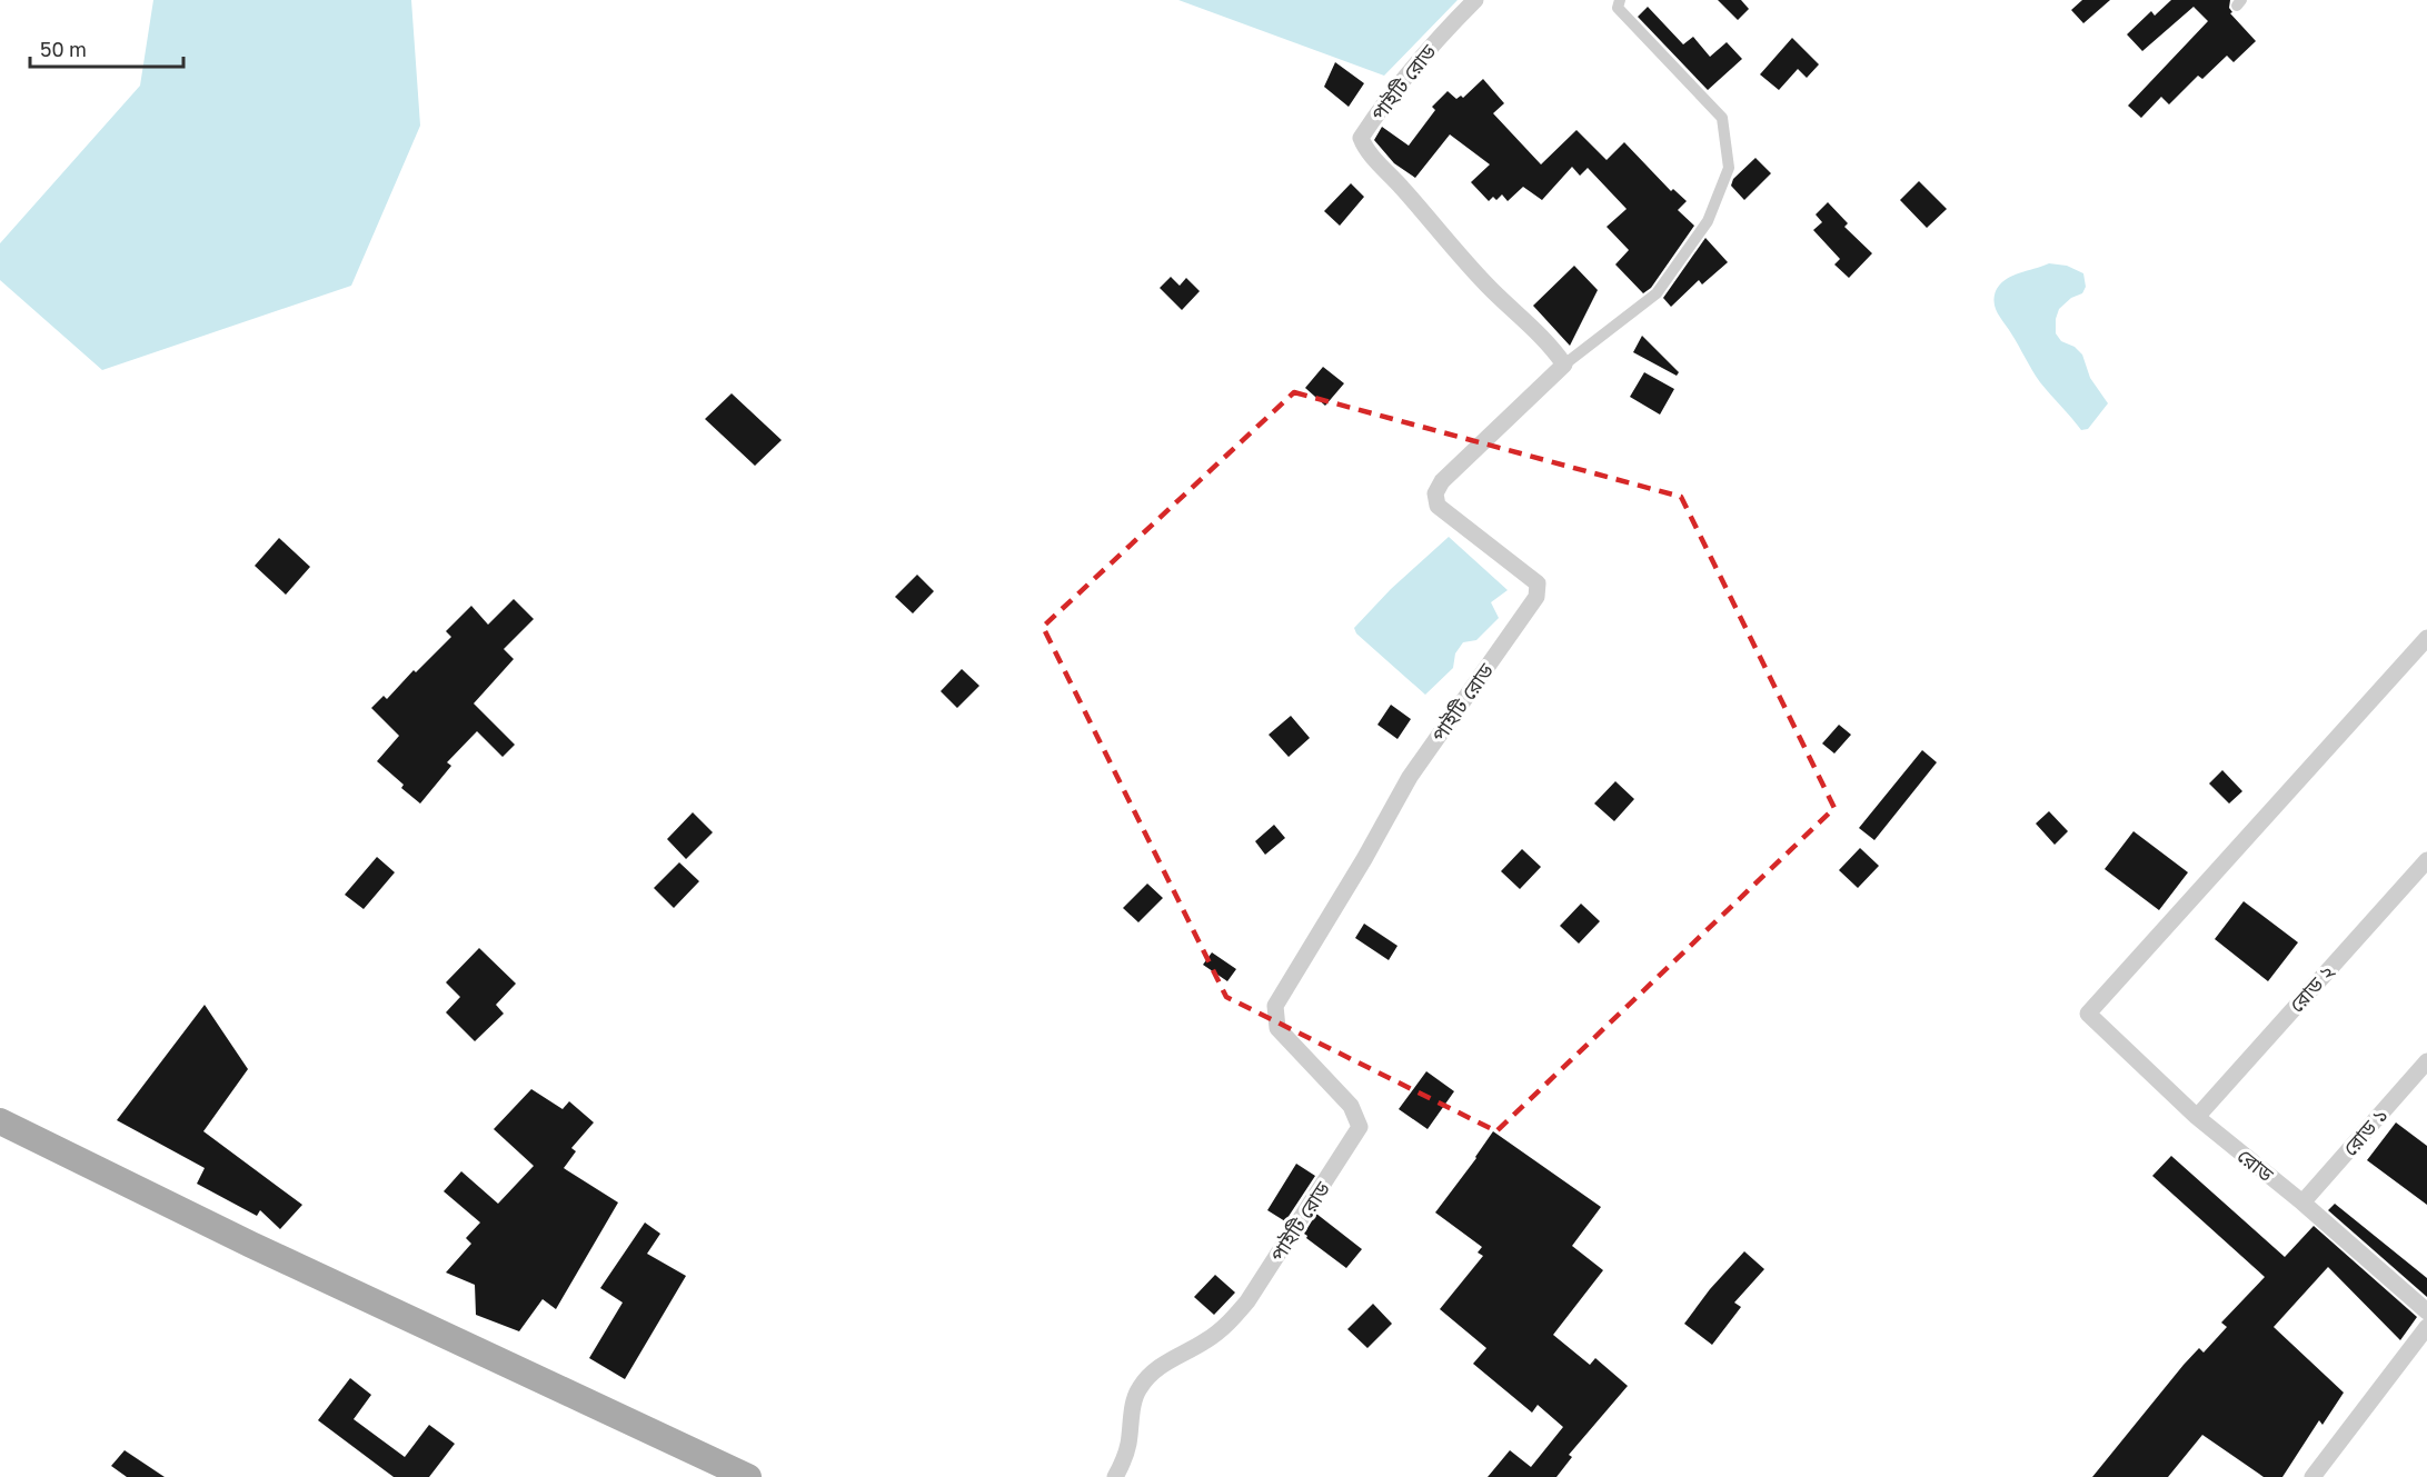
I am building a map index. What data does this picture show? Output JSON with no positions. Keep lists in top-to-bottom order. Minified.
{"streets":{"street":["পাইটি রোড","রোড ২","রোড ১","রোড"]},"crossings":[["রোড ২","রোড"],["রোড ১","রোড"]],"scale_bar":"50 m"}
